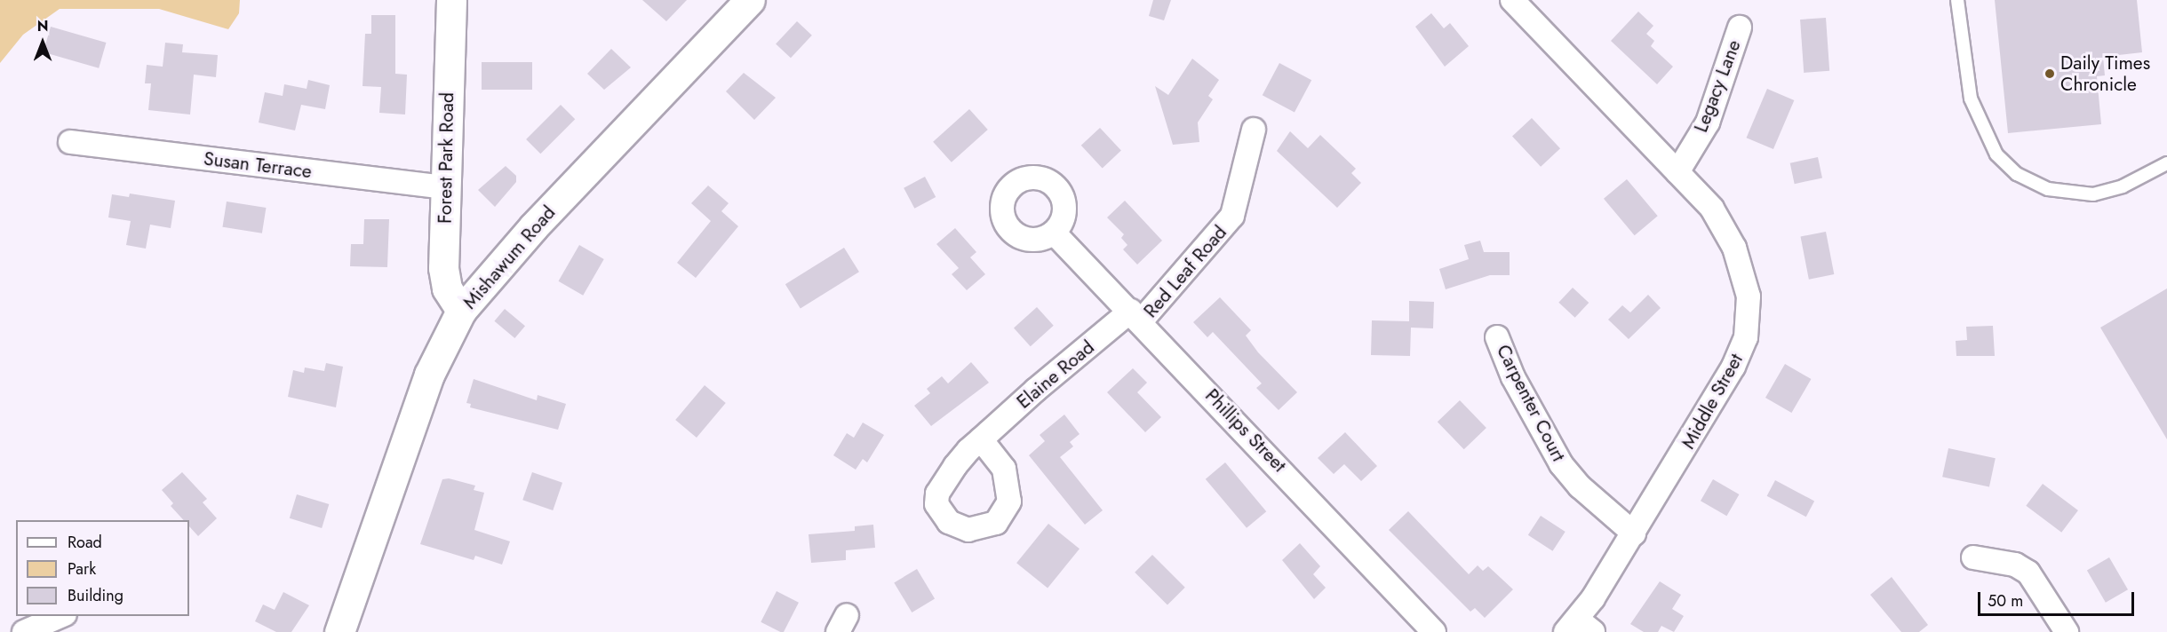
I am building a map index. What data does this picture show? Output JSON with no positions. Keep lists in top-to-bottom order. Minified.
{"streets":{"main road":["Forest Park Road","Mishawum Road"],"street":["Legacy Lane","Susan Terrace","Red Leaf Road","Elaine Road","Middle Street","Carpenter Court","Phillips Street"]},"crossings":[["Legacy Lane","Middle Street"],["Forest Park Road","Susan Terrace"],["Forest Park Road","Mishawum Road"],["Red Leaf Road","Elaine Road"],["Red Leaf Road","Phillips Street"],["Elaine Road","Phillips Street"],["Middle Street","Carpenter Court"]],"places":["Daily Times Chronicle"],"legend":["Road","Park","Building"],"scale_bar":"50 m","north":"top"}
